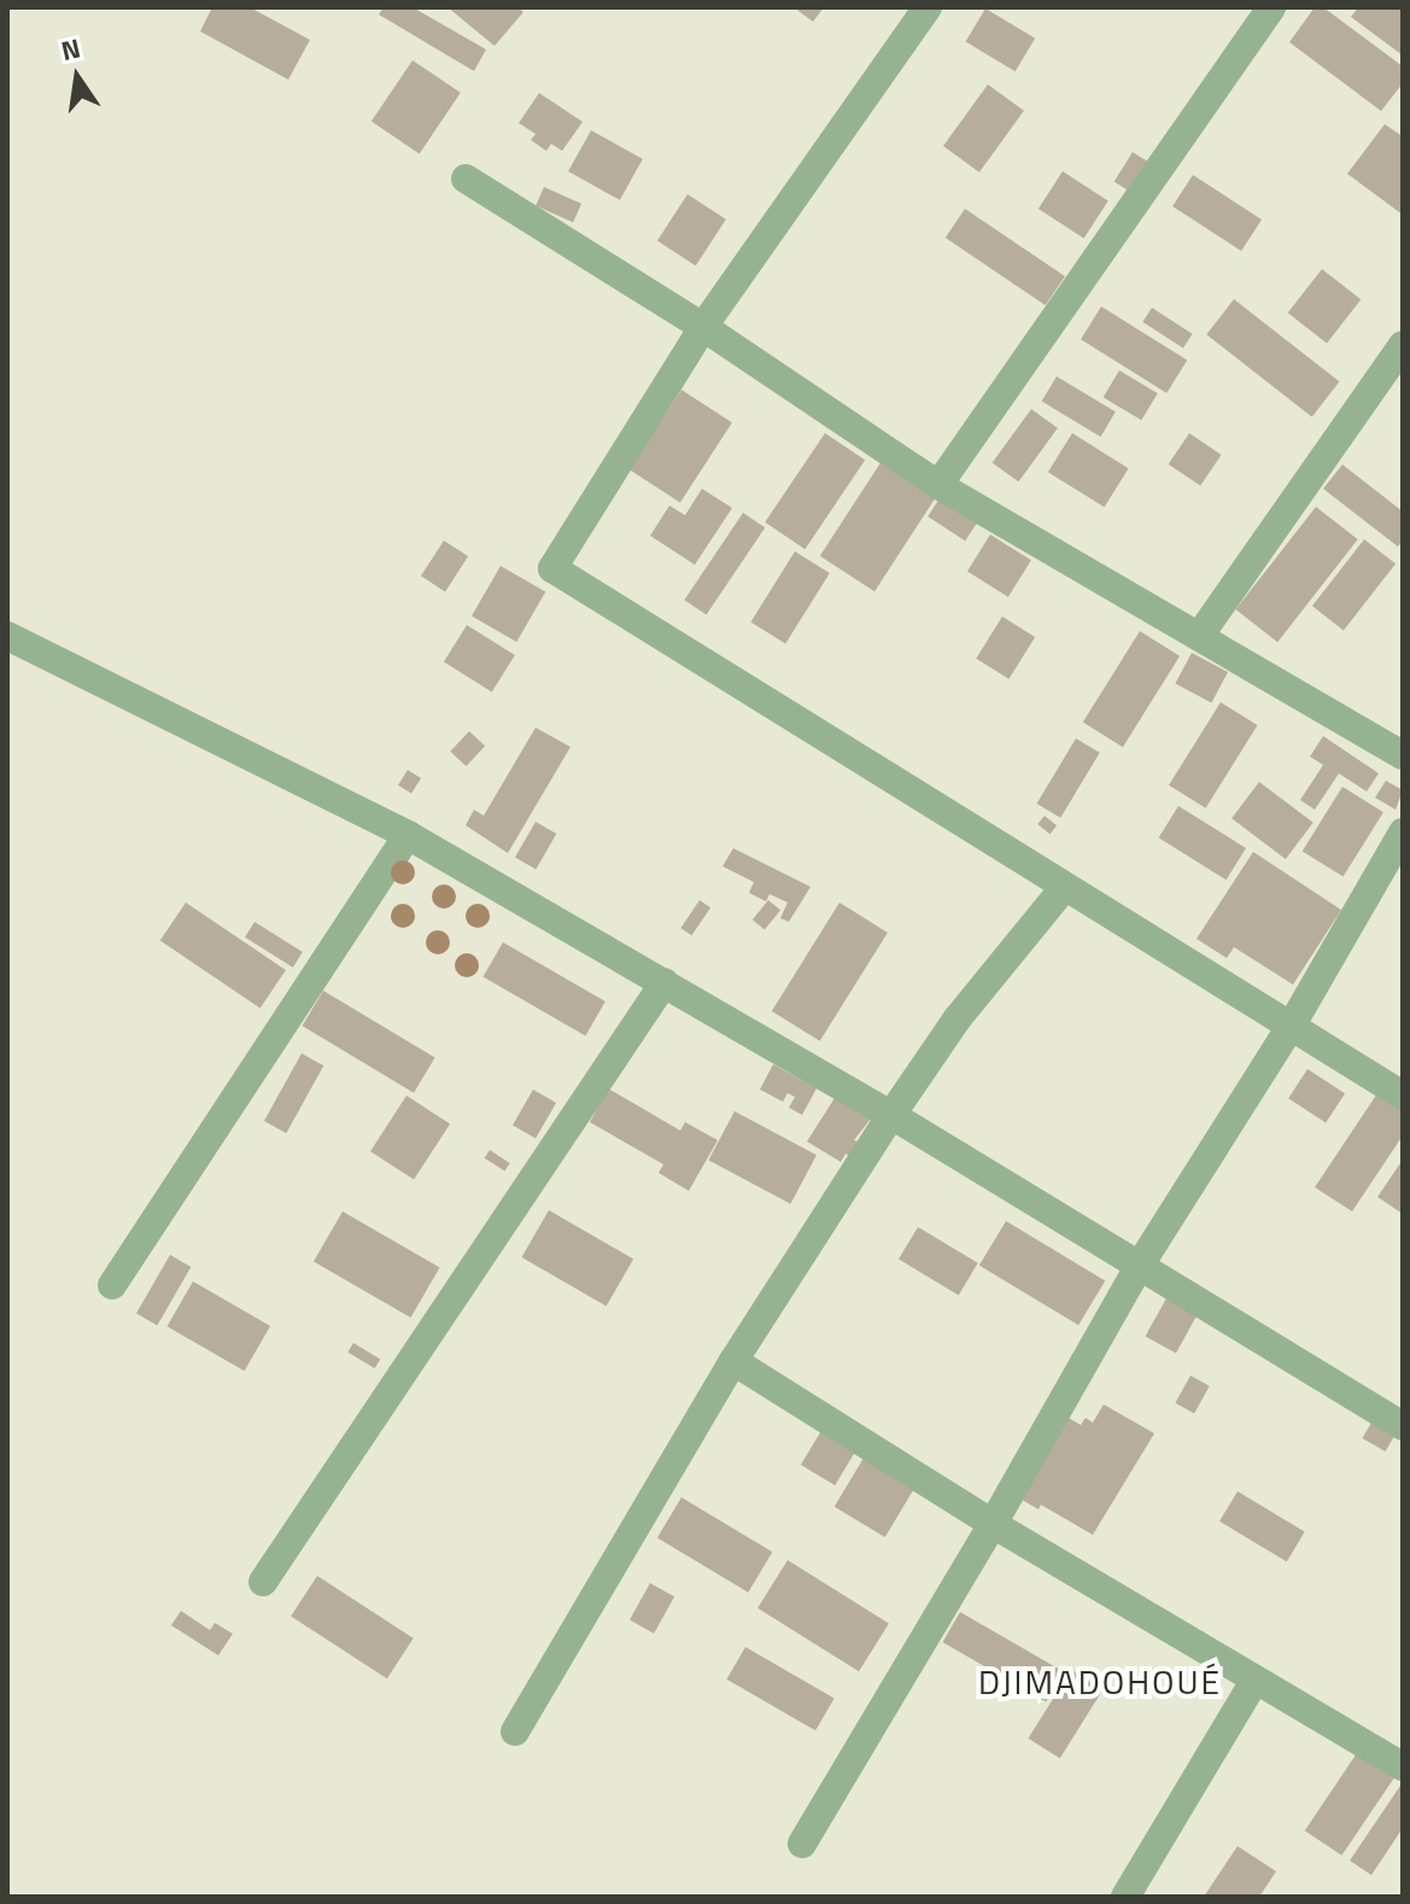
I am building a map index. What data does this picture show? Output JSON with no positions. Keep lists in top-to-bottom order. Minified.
{"districts":["DJIMADOHOUÉ"],"north":"top"}
